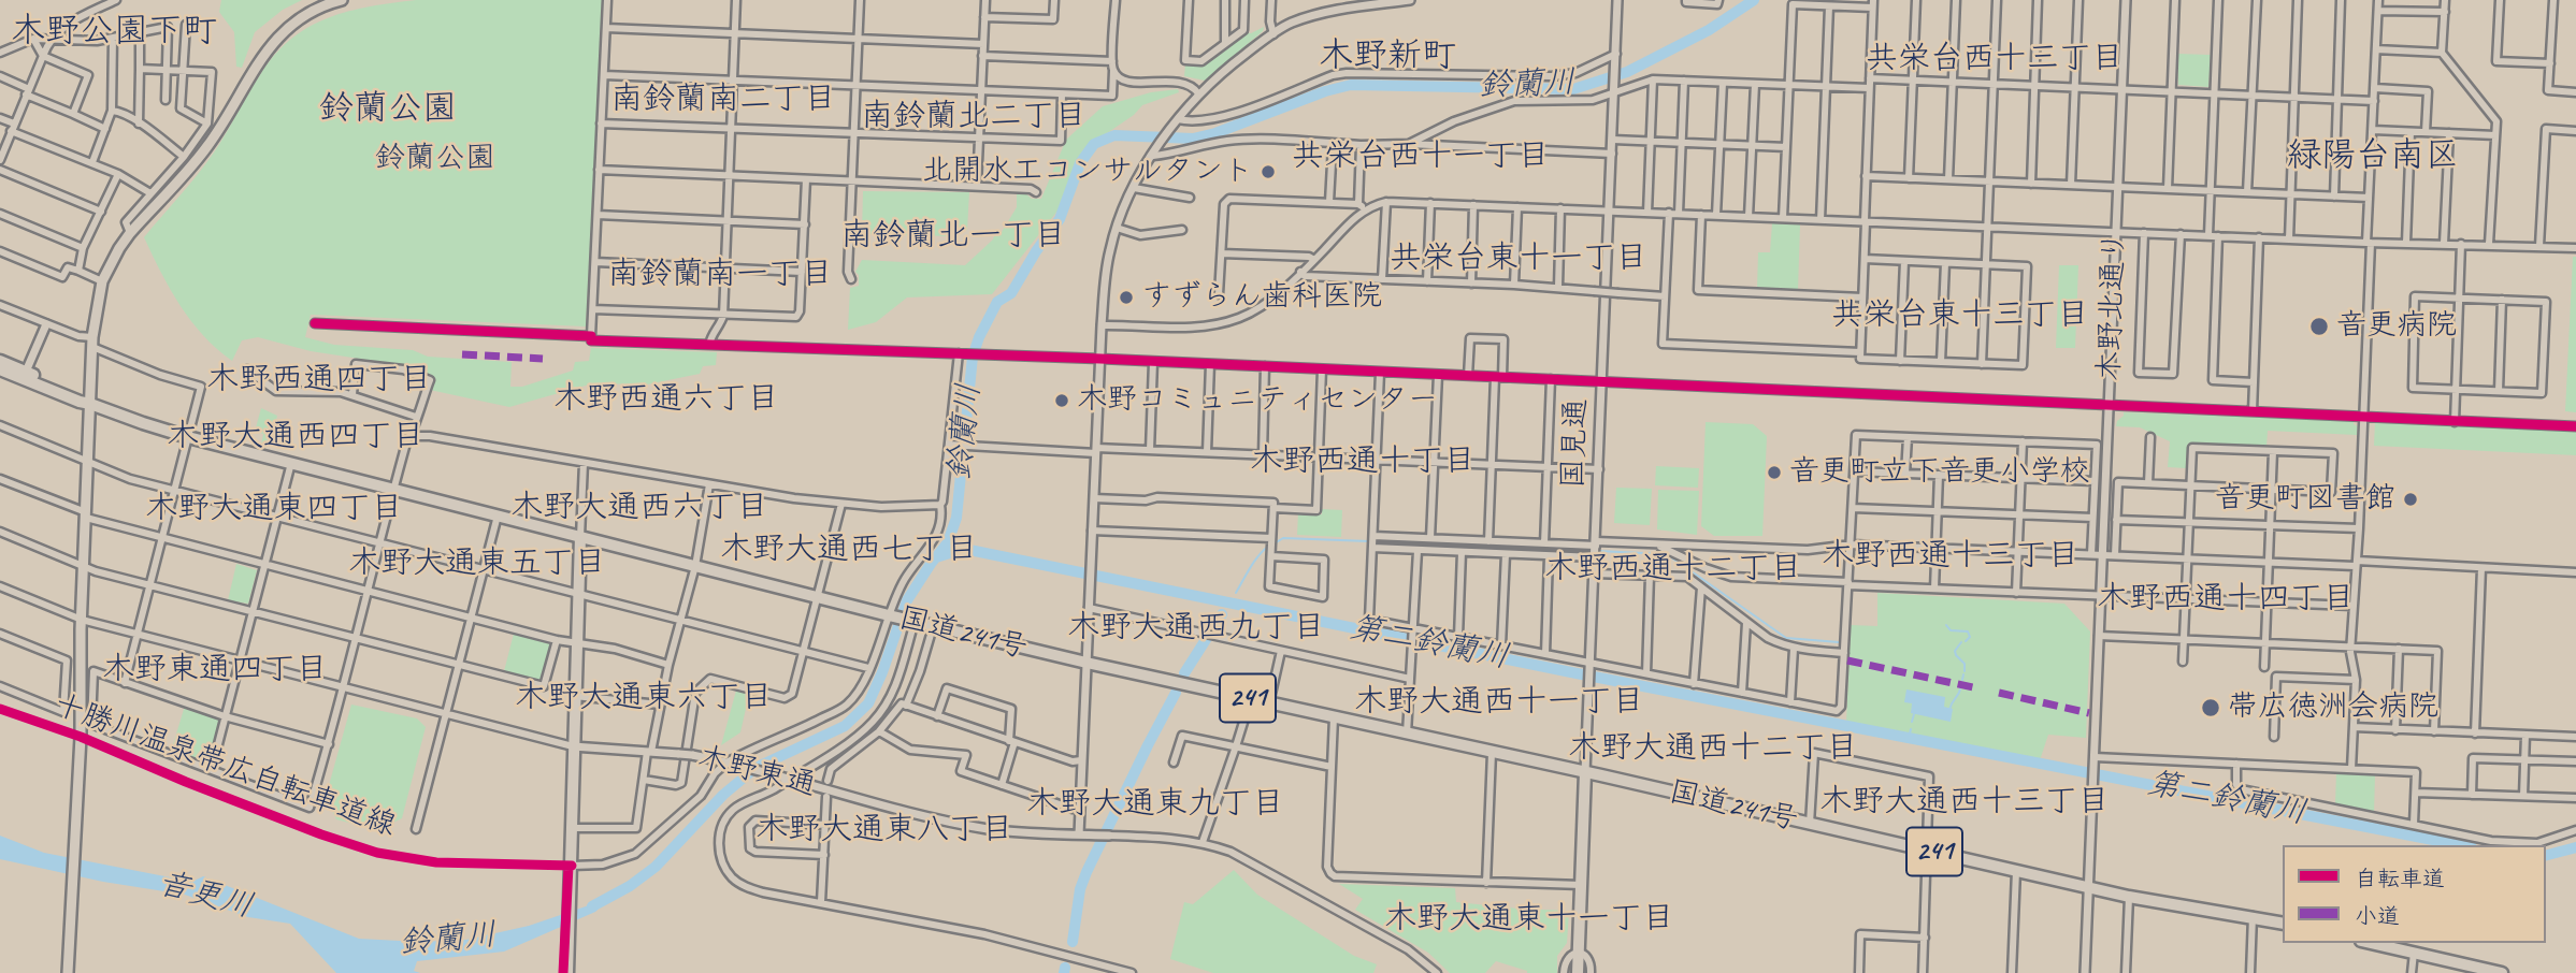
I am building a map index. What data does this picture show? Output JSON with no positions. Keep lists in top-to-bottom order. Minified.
{"streets":{"main road":["国道241号","241"],"street":["木野北通り","国見通","木野東通"],"cycle path":["十勝川温泉帯広自転車道線"]},"crossings":[["木野北通り","国道241号"],["国見通","国道241号"]],"districts":["木野公園下町","木野新町","共栄台西十三丁目","南鈴蘭南二丁目","鈴蘭公園","南鈴蘭北二丁目","共栄台西十一丁目","緑陽台南区","南鈴蘭北一丁目","共栄台東十一丁目","南鈴蘭南一丁目","共栄台東十三丁目","木野西通四丁目","木野西通六丁目","木野大通西四丁目","木野西通十丁目","木野大通西六丁目","木野大通東四丁目","木野大通西七丁目","木野西通十三丁目","木野大通東五丁目","木野西通十二丁目","木野西通十四丁目","木野大通西九丁目","木野東通四丁目","木野大通東六丁目","木野大通西十一丁目","木野大通西十二丁目","木野大通西十三丁目","木野大通東九丁目","木野大通東八丁目","木野大通東十一丁目"],"water":["鈴蘭川","第二鈴蘭川","音更川"],"parks":["鈴蘭公園"],"places":["北開水工コンサルタント","すずらん歯科医院","音更病院","木野コミュニティセンター","音更町立下音更小学校","音更町図書館","帯広徳洲会病院"],"legend":["自転車道","小道"]}
